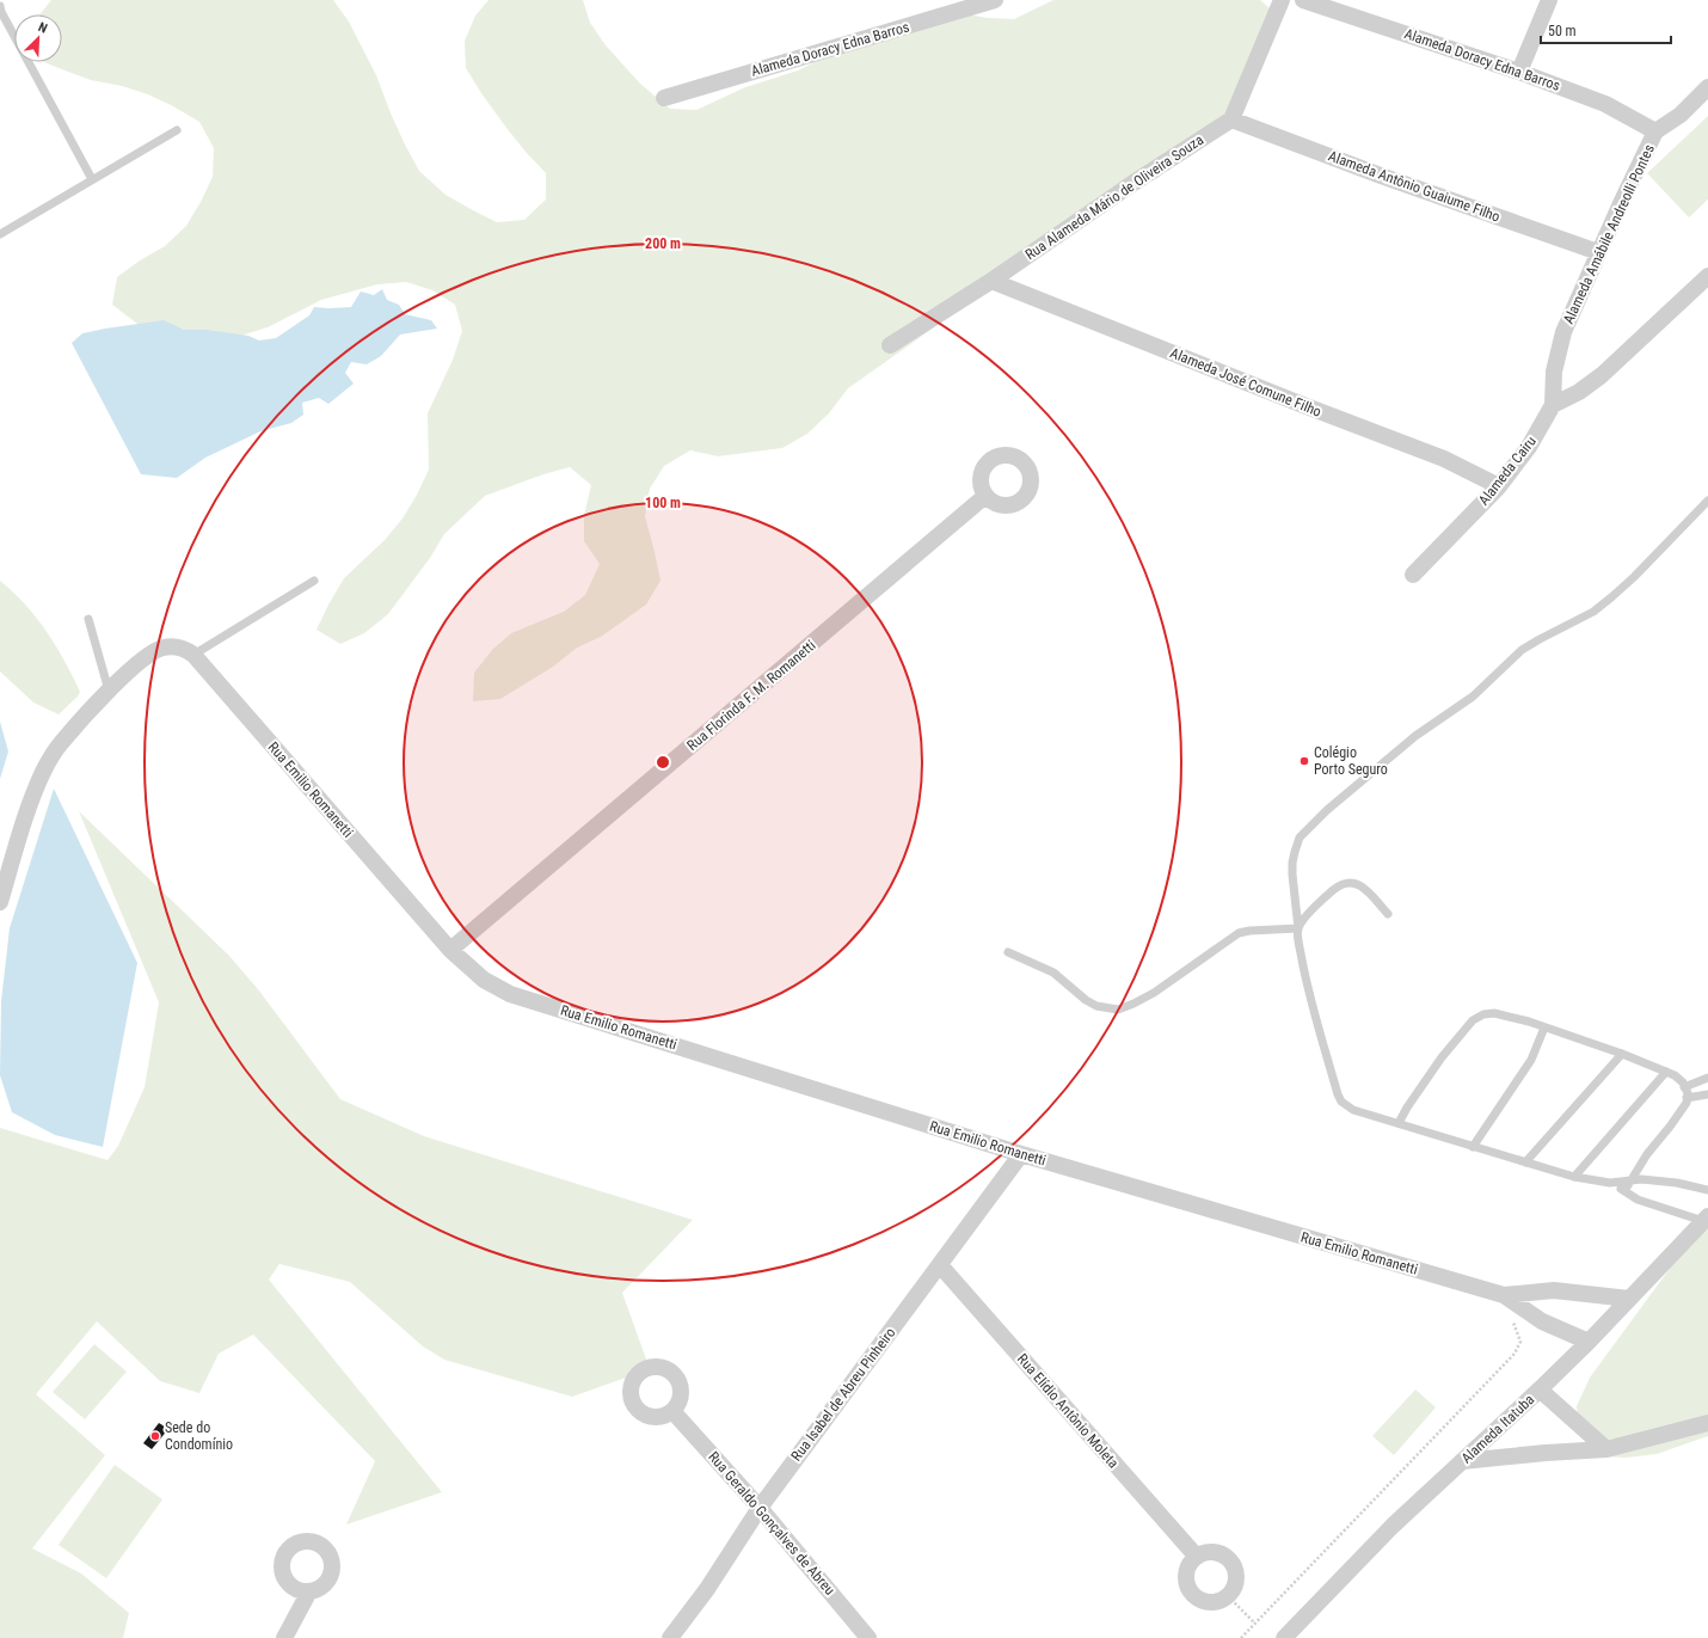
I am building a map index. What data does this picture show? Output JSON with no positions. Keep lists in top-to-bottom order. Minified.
{"streets":{"street":["Alameda Doracy Edna Barros","Alameda Antônio Guaiume Filho","Rua Alameda Mário de Oliveira Souza","Alameda Amábile Andreolli Pontes","Alameda José Comune Filho","Alameda Cairu","Rua Florinda F. M. Romanetti","Rua Emilio Romanetti","Rua Isabel de Abreu Pinheiro","Rua Elídio Antônio Moleta","Alameda Itatuba","Rua Geraldo Gonçalves de Abreu"]},"crossings":[["Alameda Doracy Edna Barros","Alameda Amábile Andreolli Pontes"],["Alameda Antônio Guaiume Filho","Rua Alameda Mário de Oliveira Souza"],["Alameda Antônio Guaiume Filho","Alameda Amábile Andreolli Pontes"],["Rua Alameda Mário de Oliveira Souza","Alameda José Comune Filho"],["Alameda Amábile Andreolli Pontes","Alameda Cairu"],["Alameda José Comune Filho","Alameda Cairu"],["Rua Florinda F. M. Romanetti","Rua Emilio Romanetti"],["Rua Emilio Romanetti","Rua Isabel de Abreu Pinheiro"],["Rua Emilio Romanetti","Alameda Itatuba"],["Rua Isabel de Abreu Pinheiro","Rua Elídio Antônio Moleta"],["Rua Isabel de Abreu Pinheiro","Rua Geraldo Gonçalves de Abreu"]],"places":["Colégio Porto Seguro","Sede do Condomínio"],"scale_bar":"50 m","north":"top right","rings":["200 m","100 m"]}
